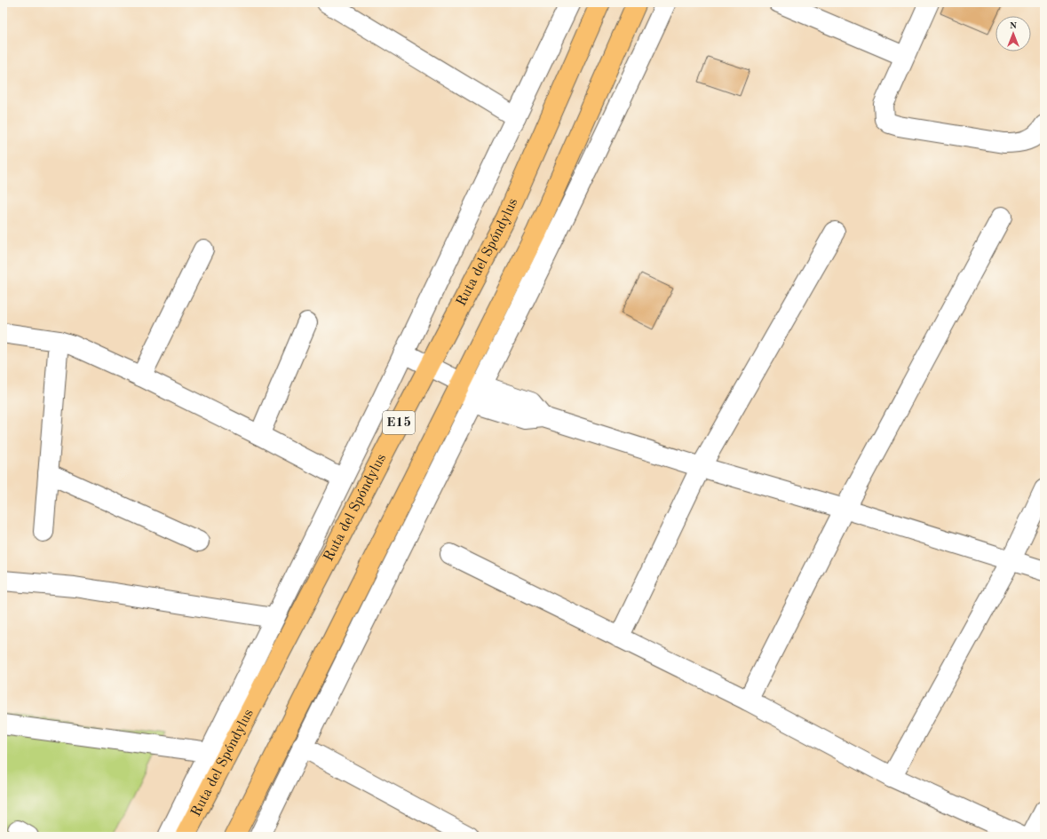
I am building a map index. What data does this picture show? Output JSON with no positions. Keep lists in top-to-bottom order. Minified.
{"streets":{"highway":["Ruta del Spóndylus","E15"]},"north":"top"}
